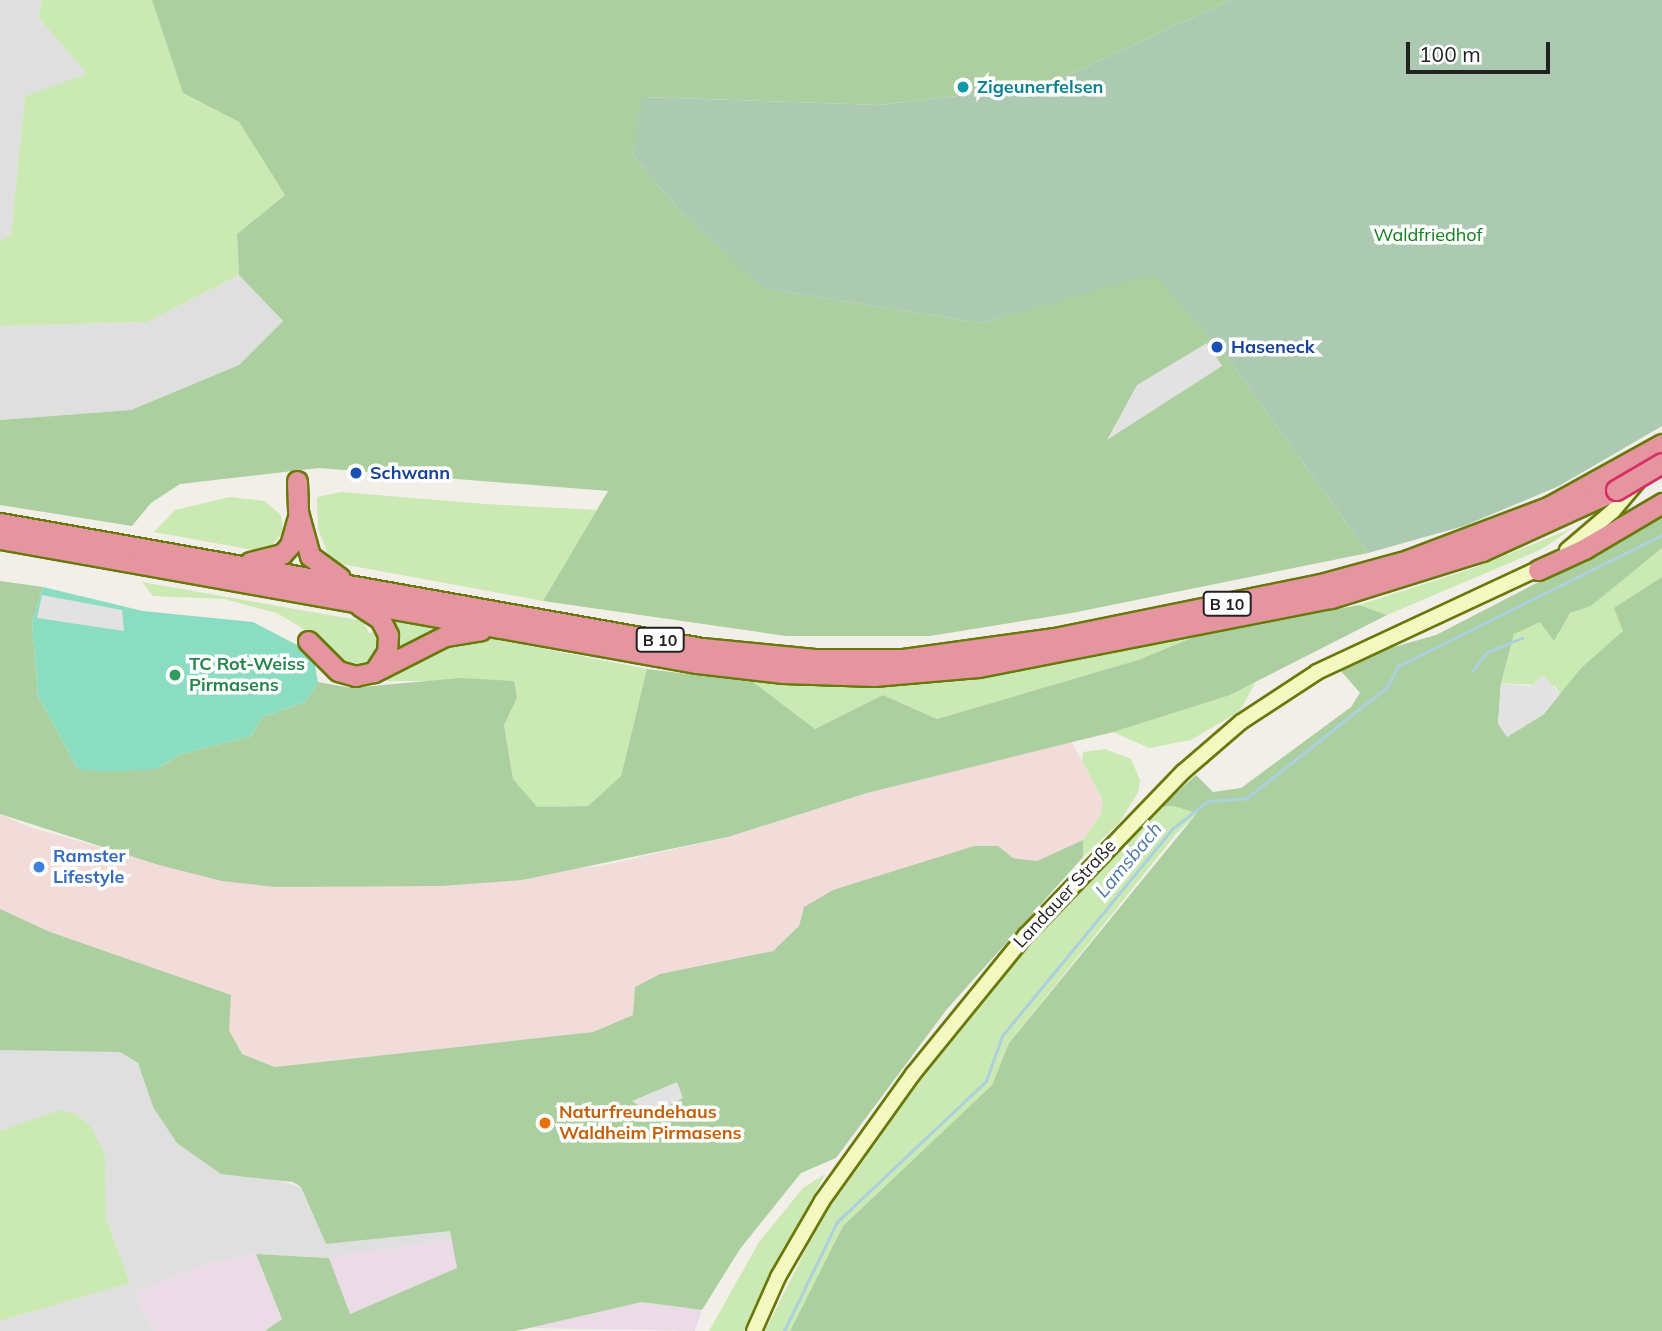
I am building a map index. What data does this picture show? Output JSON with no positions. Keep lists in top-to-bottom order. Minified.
{"streets":{"highway":["B 10"],"main road":["Landauer Straße"]},"crossings":[["B 10","Landauer Straße"]],"water":["Lamsbach"],"parks":["Waldfriedhof"],"places":["Zigeunerfelsen","Haseneck","Schwann","TC Rot-Weiss Pirmasens","Ramster Lifestyle","Naturfreundehaus Waldheim Pirmasens"],"scale_bar":"100 m"}
